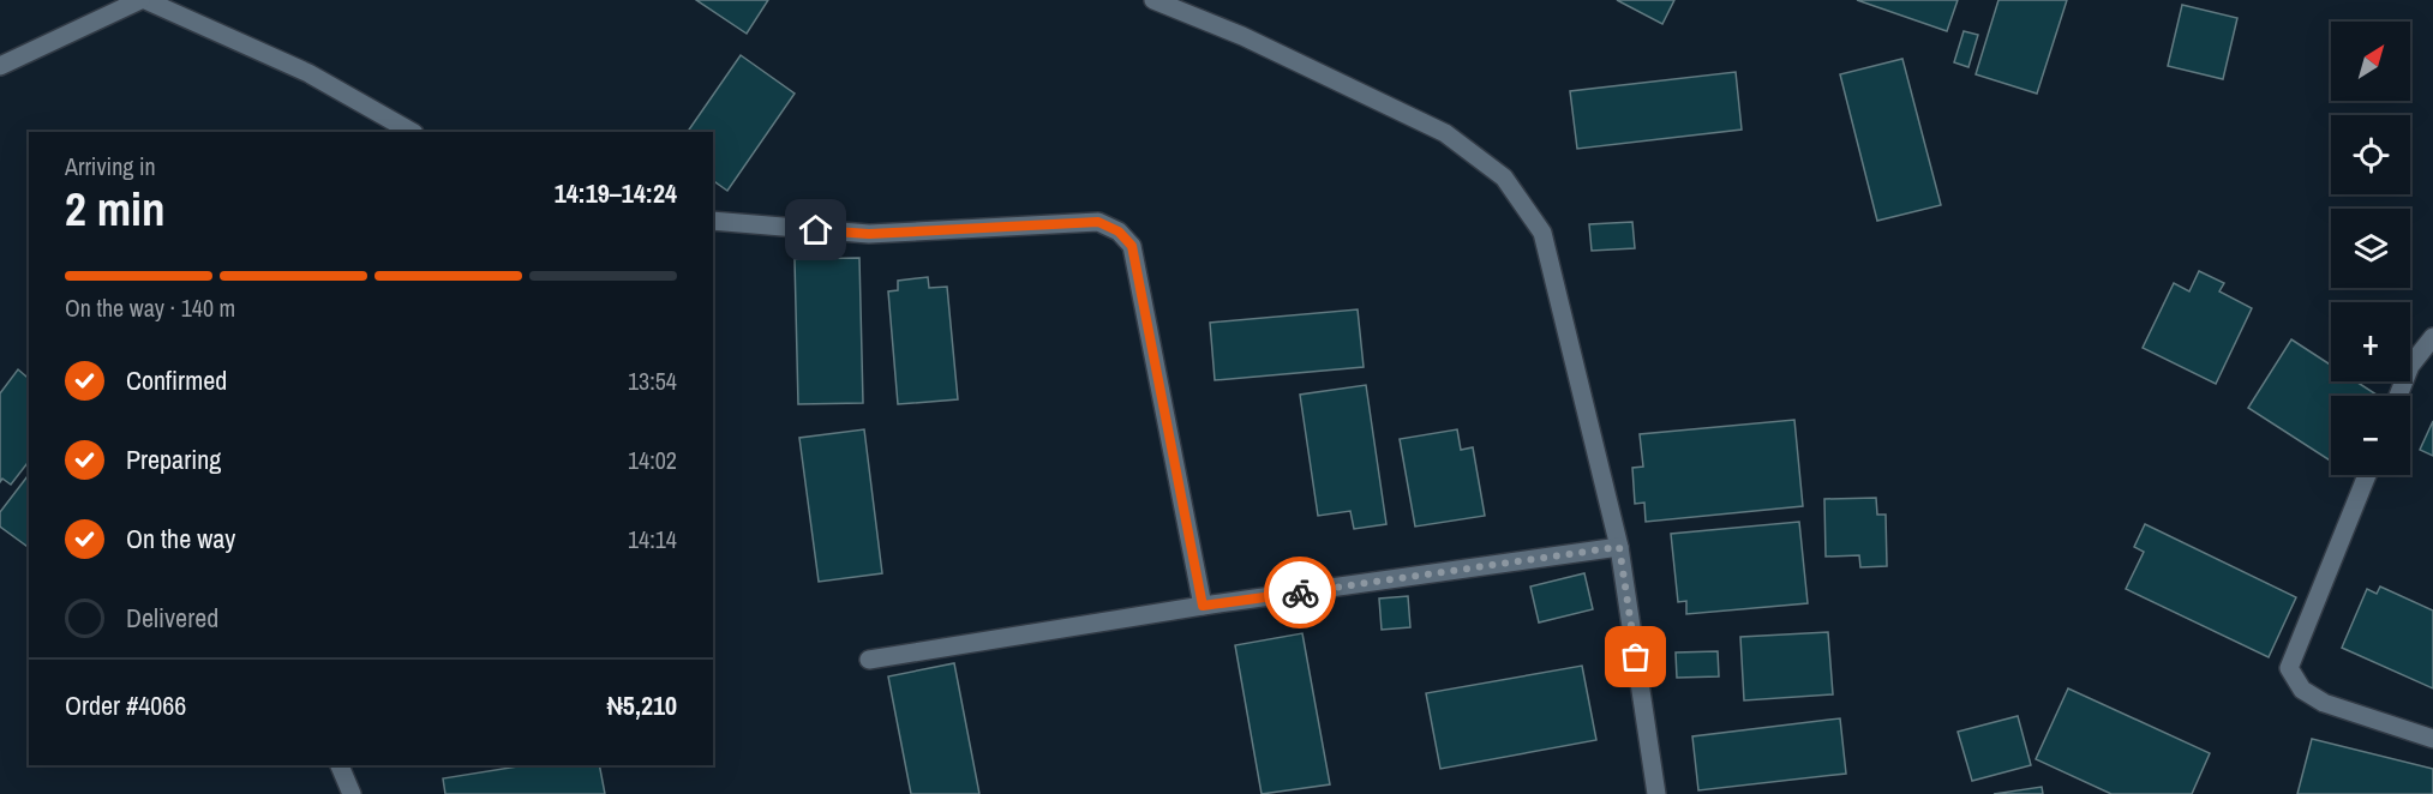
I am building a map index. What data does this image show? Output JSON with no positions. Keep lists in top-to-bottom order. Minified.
{"north":"top right","page":{"map_buttons":["+","−"],"heading":["2 min","Arriving in","14:19–14:24"],"panel":["Order #4066","₦5,210"],"bar":"On the way · 140 m","list":[["Confirmed","13:54"],["Preparing","14:02"],["On the way","14:14"],"Delivered"]}}
